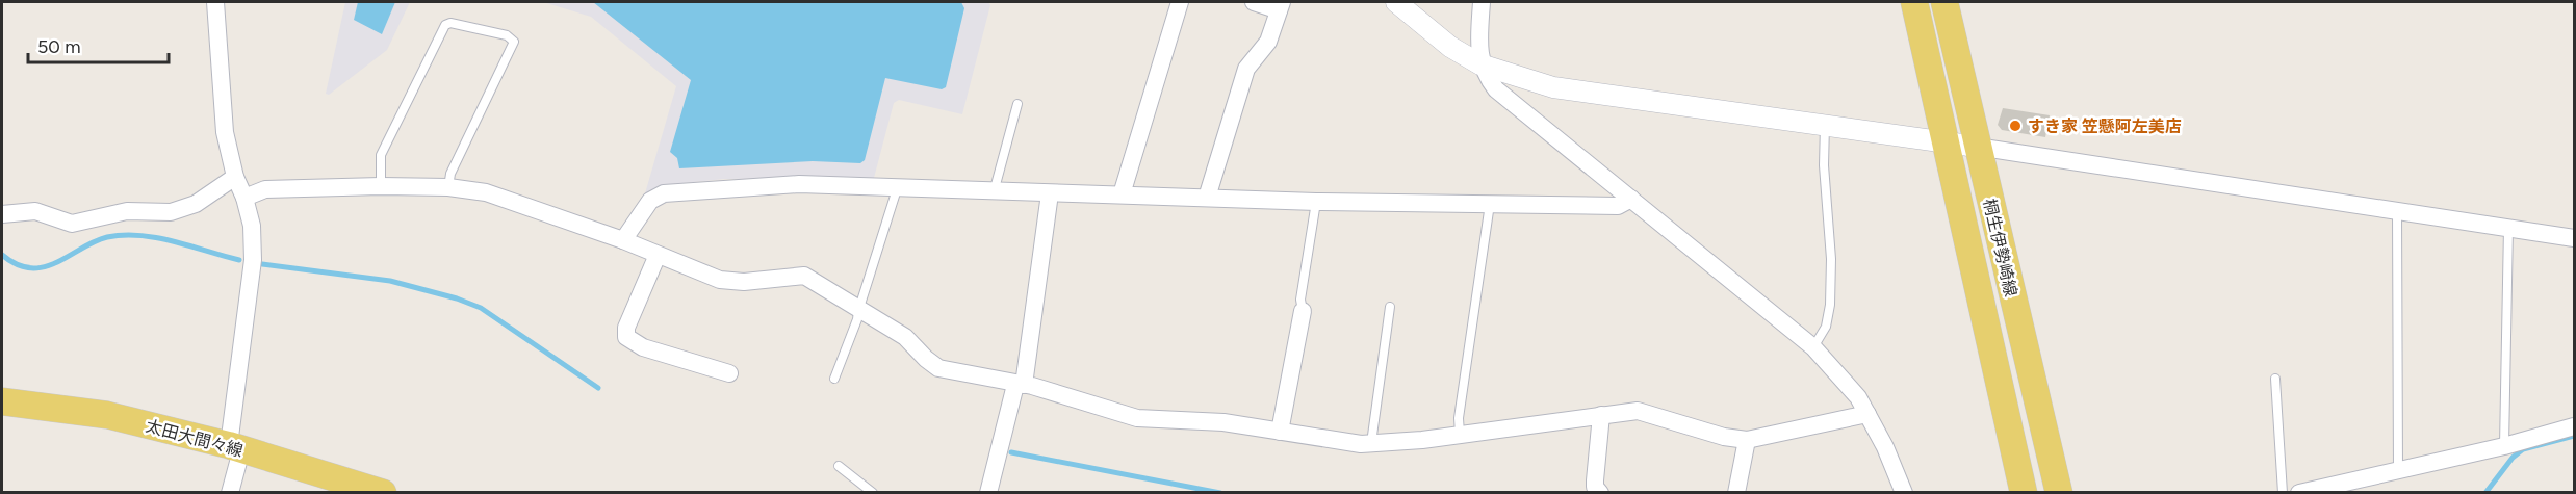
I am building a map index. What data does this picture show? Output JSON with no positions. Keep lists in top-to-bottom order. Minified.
{"streets":{"main road":["桐生伊勢崎線","太田大間々線"]},"places":["すき家 笠懸阿左美店"],"scale_bar":"50 m"}
